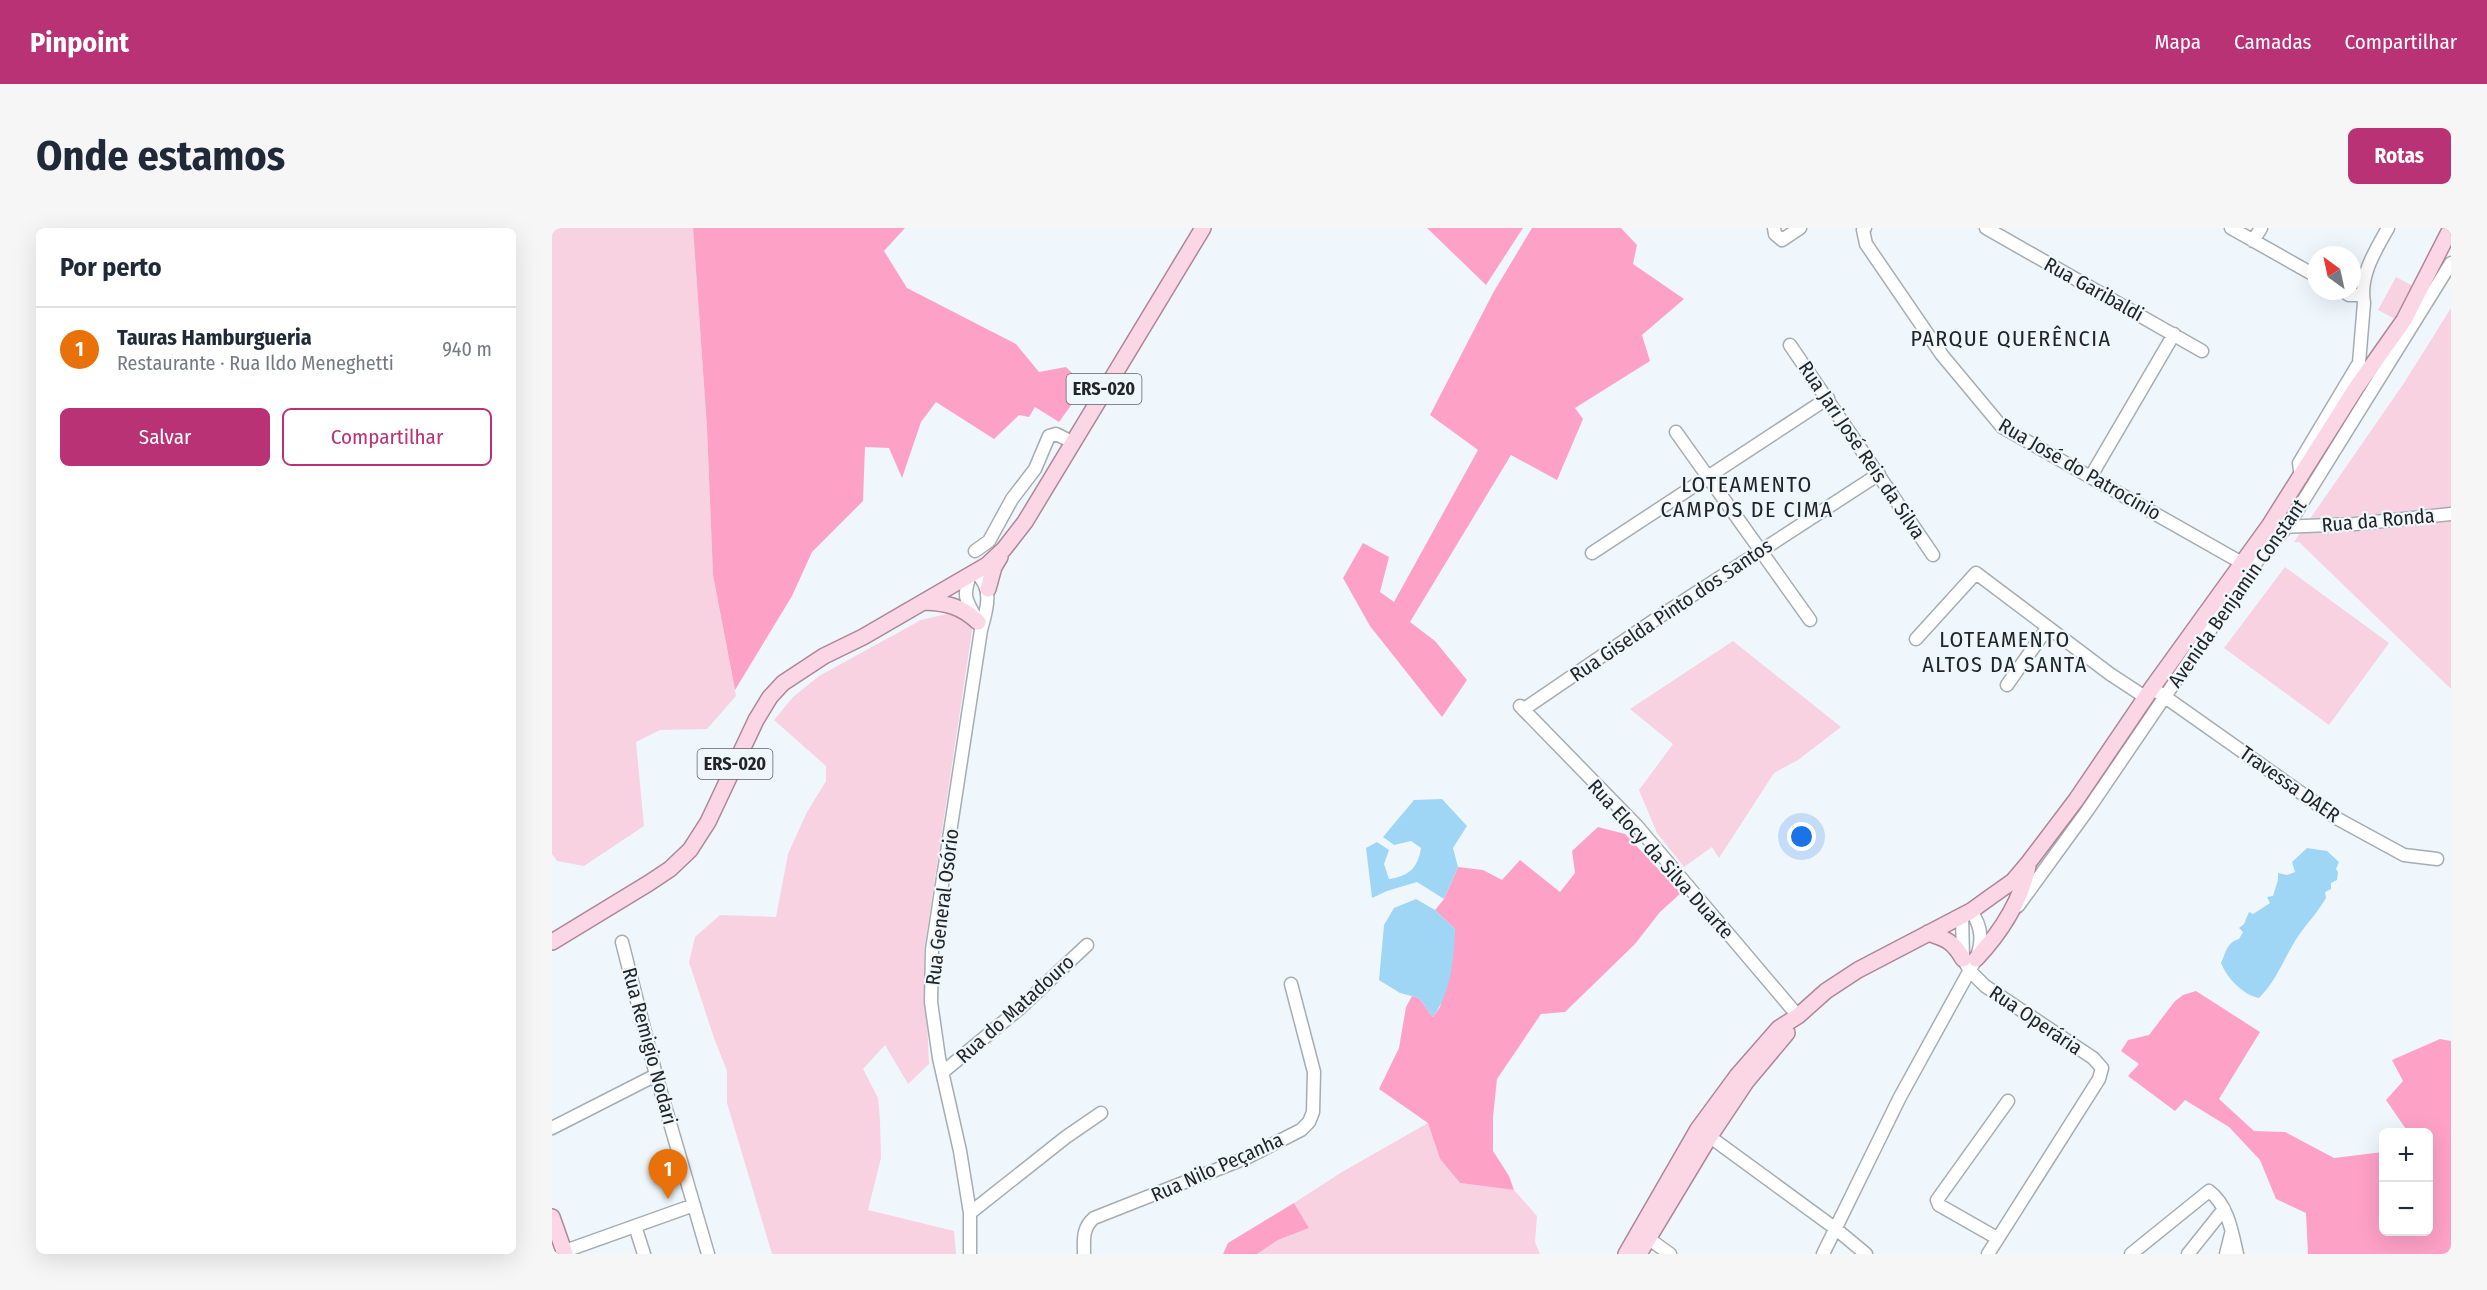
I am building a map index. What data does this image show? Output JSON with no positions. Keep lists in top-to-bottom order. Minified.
{"streets":{"main road":["ERS-020","Avenida Benjamin Constant"],"street":["Rua Garibaldi","Rua Jari José Reis da Silva","Rua José do Patrocínio","Rua da Ronda","Rua Giselda Pinto dos Santos","Travessa DAER","Rua Elocy da Silva Duarte","Rua General Osório","Rua do Matadouro","Rua Operária","Rua Remigio Nodari","Rua Nilo Peçanha"]},"crossings":[["Rua Jari José Reis da Silva","Rua Giselda Pinto dos Santos"],["Rua José do Patrocínio","Avenida Benjamin Constant"],["Rua da Ronda","Avenida Benjamin Constant"],["Avenida Benjamin Constant","Travessa DAER"],["Avenida Benjamin Constant","Rua Elocy da Silva Duarte"],["Rua Giselda Pinto dos Santos","Rua Elocy da Silva Duarte"],["Rua General Osório","Rua do Matadouro"]],"districts":["PARQUE QUERÊNCIA","LOTEAMENTO CAMPOS DE CIMA","LOTEAMENTO ALTOS DA SANTA"],"north":"top left","page":{"header":"Pinpoint","nav":["Mapa","Camadas","Compartilhar"],"buttons":["Rotas",["Salvar","Compartilhar"]],"title":"Onde estamos","heading":"Por perto","list":[{"mark":"1","name":"Tauras Hamburgueria","note":"Restaurante · Rua Ildo Meneghetti","value":"940 m"}],"map_buttons":["+","−"],"pins":"1"}}
